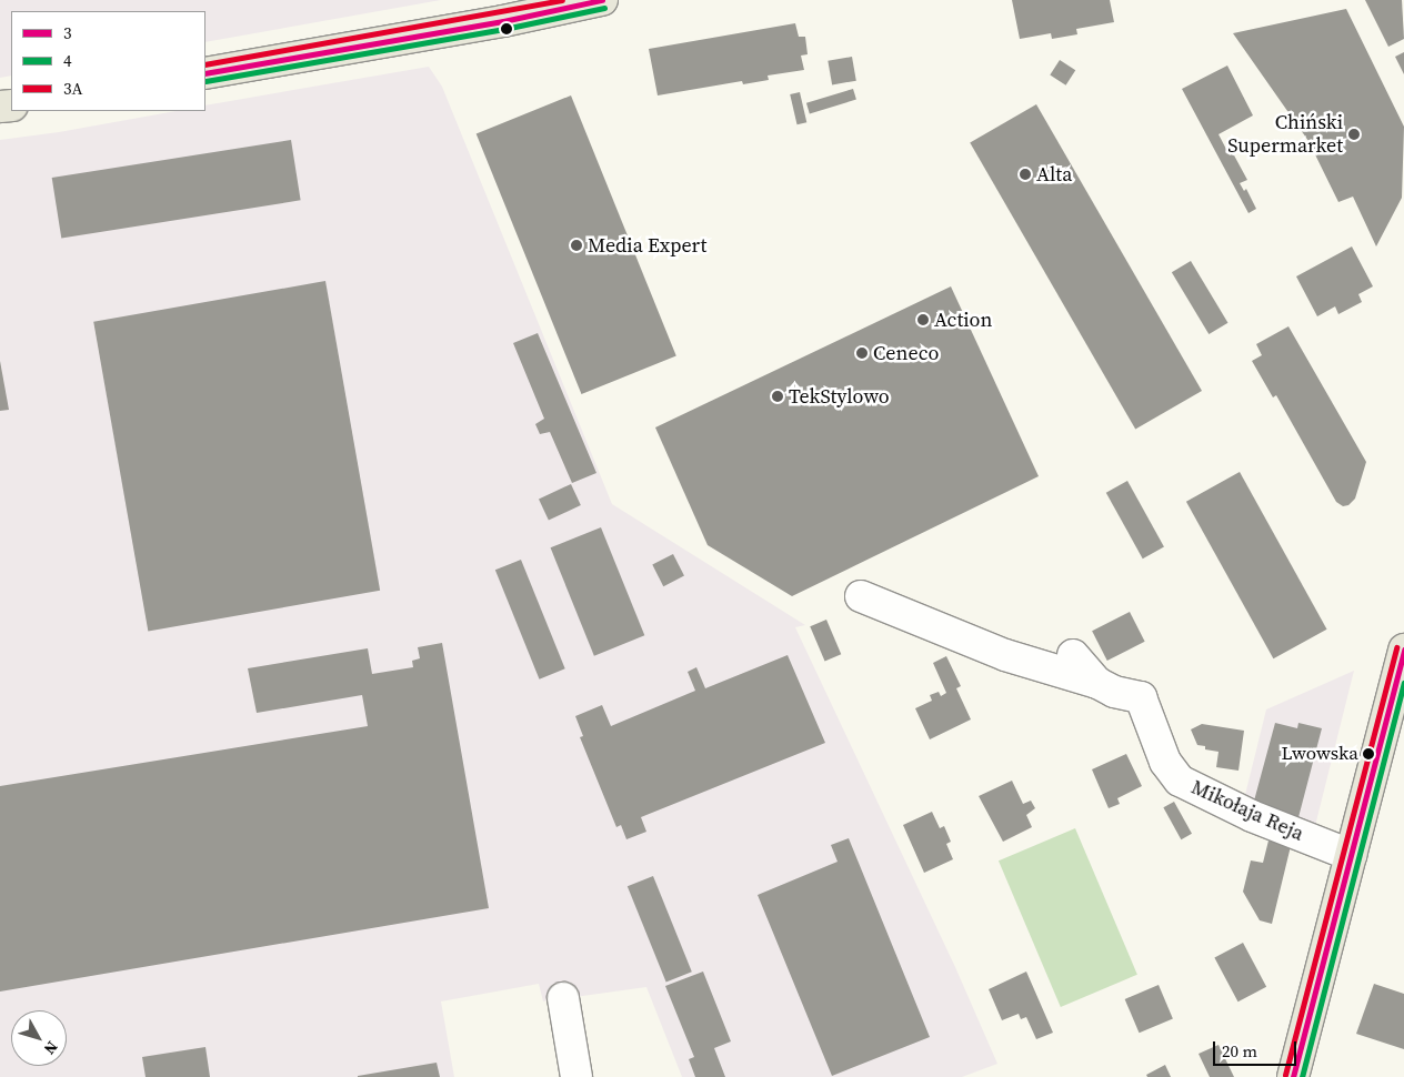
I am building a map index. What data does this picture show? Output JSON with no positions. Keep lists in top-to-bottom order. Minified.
{"streets":{"street":["Mikołaja Reja"]},"places":["Chiński Supermarket","Alta","Media Expert","Action","Ceneco","TekStylowo","Lwowska"],"lines":["transit line 3","transit line 3A","transit line 4"],"legend":["3","4","3A"],"scale_bar":"20 m","north":"bottom right"}
